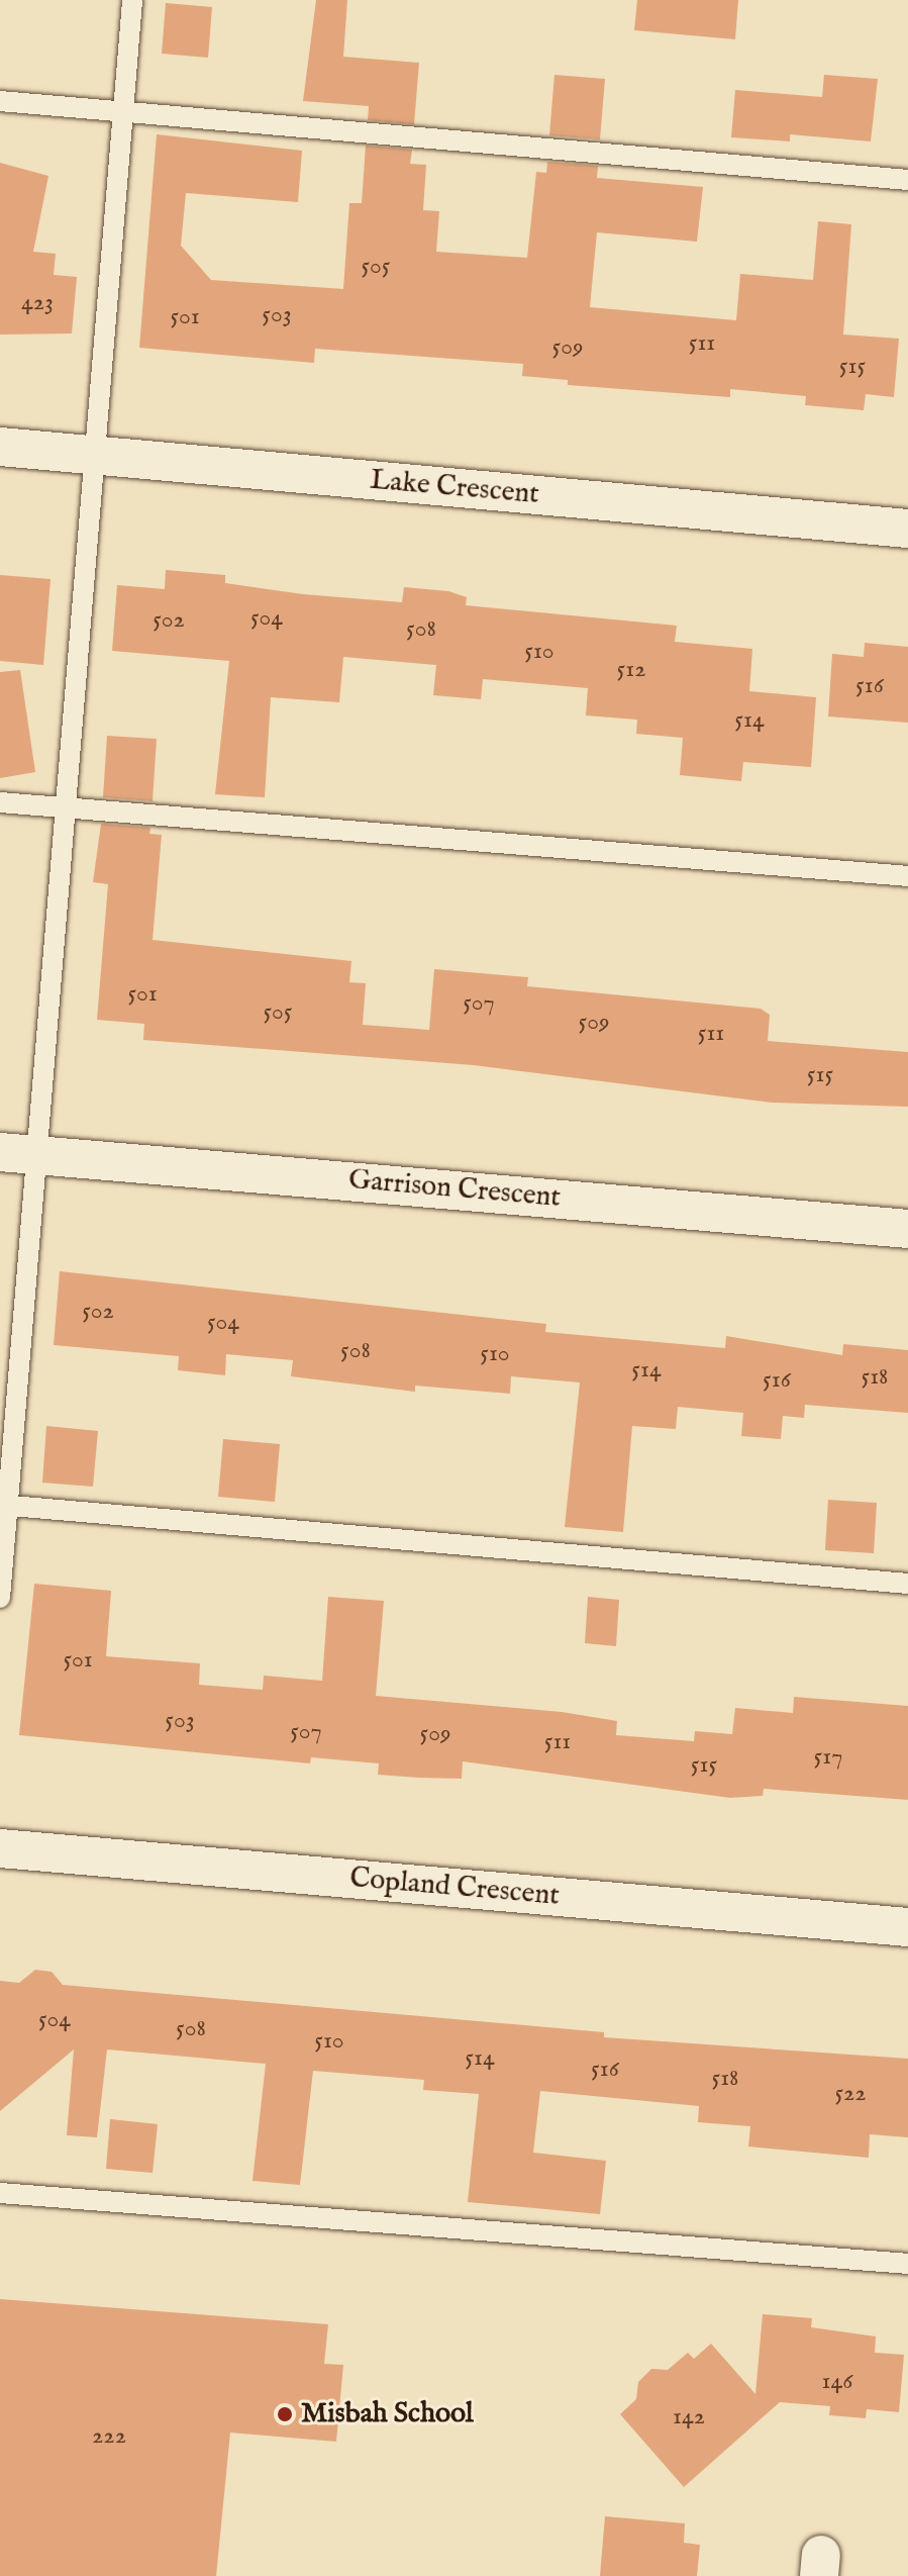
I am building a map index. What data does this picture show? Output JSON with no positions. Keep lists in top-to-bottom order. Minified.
{"streets":{"street":["Lake Crescent","Garrison Crescent","Copland Crescent"]},"places":["Misbah School"],"house_numbers":["505","423","503","501","511","509","515","504","502","508","510","512","516","514","501","507","505","509","511","515","502","504","508","510","514","518","516","501","503","507","509","511","517","515","504","508","510","514","516","518","522","146","142","222"]}
